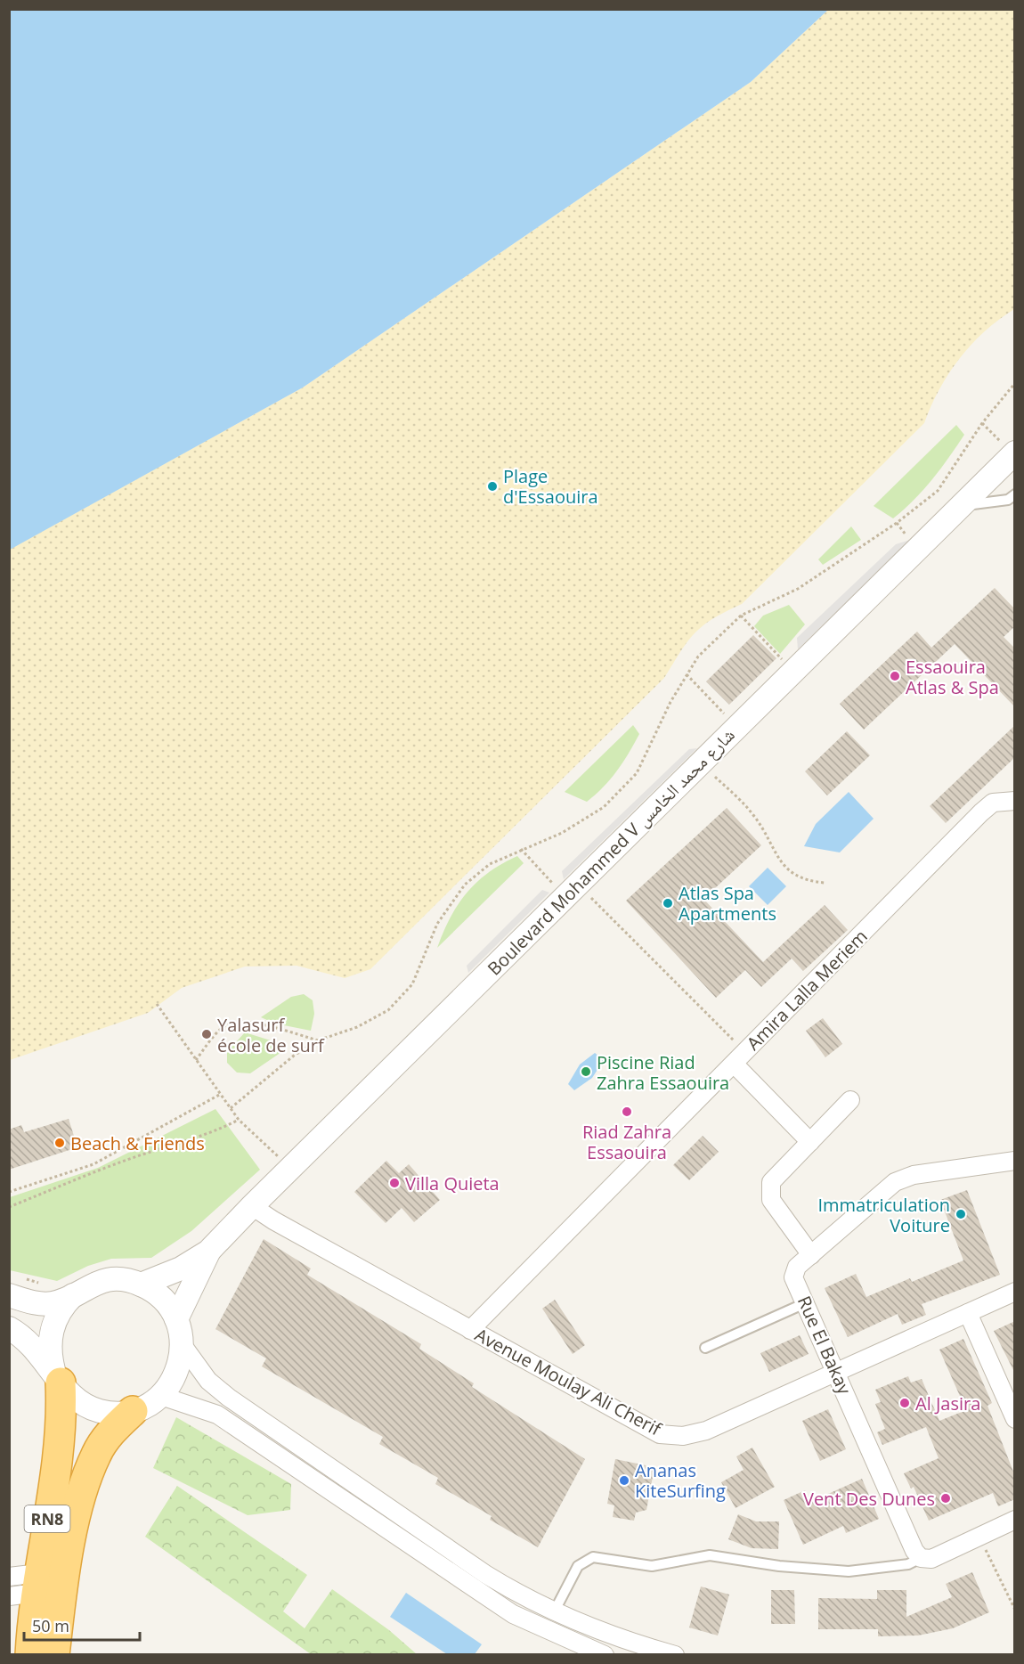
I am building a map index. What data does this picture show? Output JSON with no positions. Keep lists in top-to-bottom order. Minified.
{"streets":{"highway":["RN8"],"street":["Boulevard Mohammed V شارع محمد الخامس","Amira Lalla Meriem","Rue El Bakay","Avenue Moulay Ali Cherif"]},"crossings":[["Boulevard Mohammed V شارع محمد الخامس","Avenue Moulay Ali Cherif"],["Amira Lalla Meriem","Avenue Moulay Ali Cherif"],["Rue El Bakay","Avenue Moulay Ali Cherif"]],"places":["Plage d'Essaouira","Essaouira Atlas & Spa","Atlas Spa Apartments","Yalasurf école de surf","Piscine Riad Zahra Essaouira","Riad Zahra Essaouira","Beach & Friends","Villa Quieta","Immatriculation Voiture","Al Jasira","Ananas KiteSurfing","Vent Des Dunes"],"scale_bar":"50 m"}
